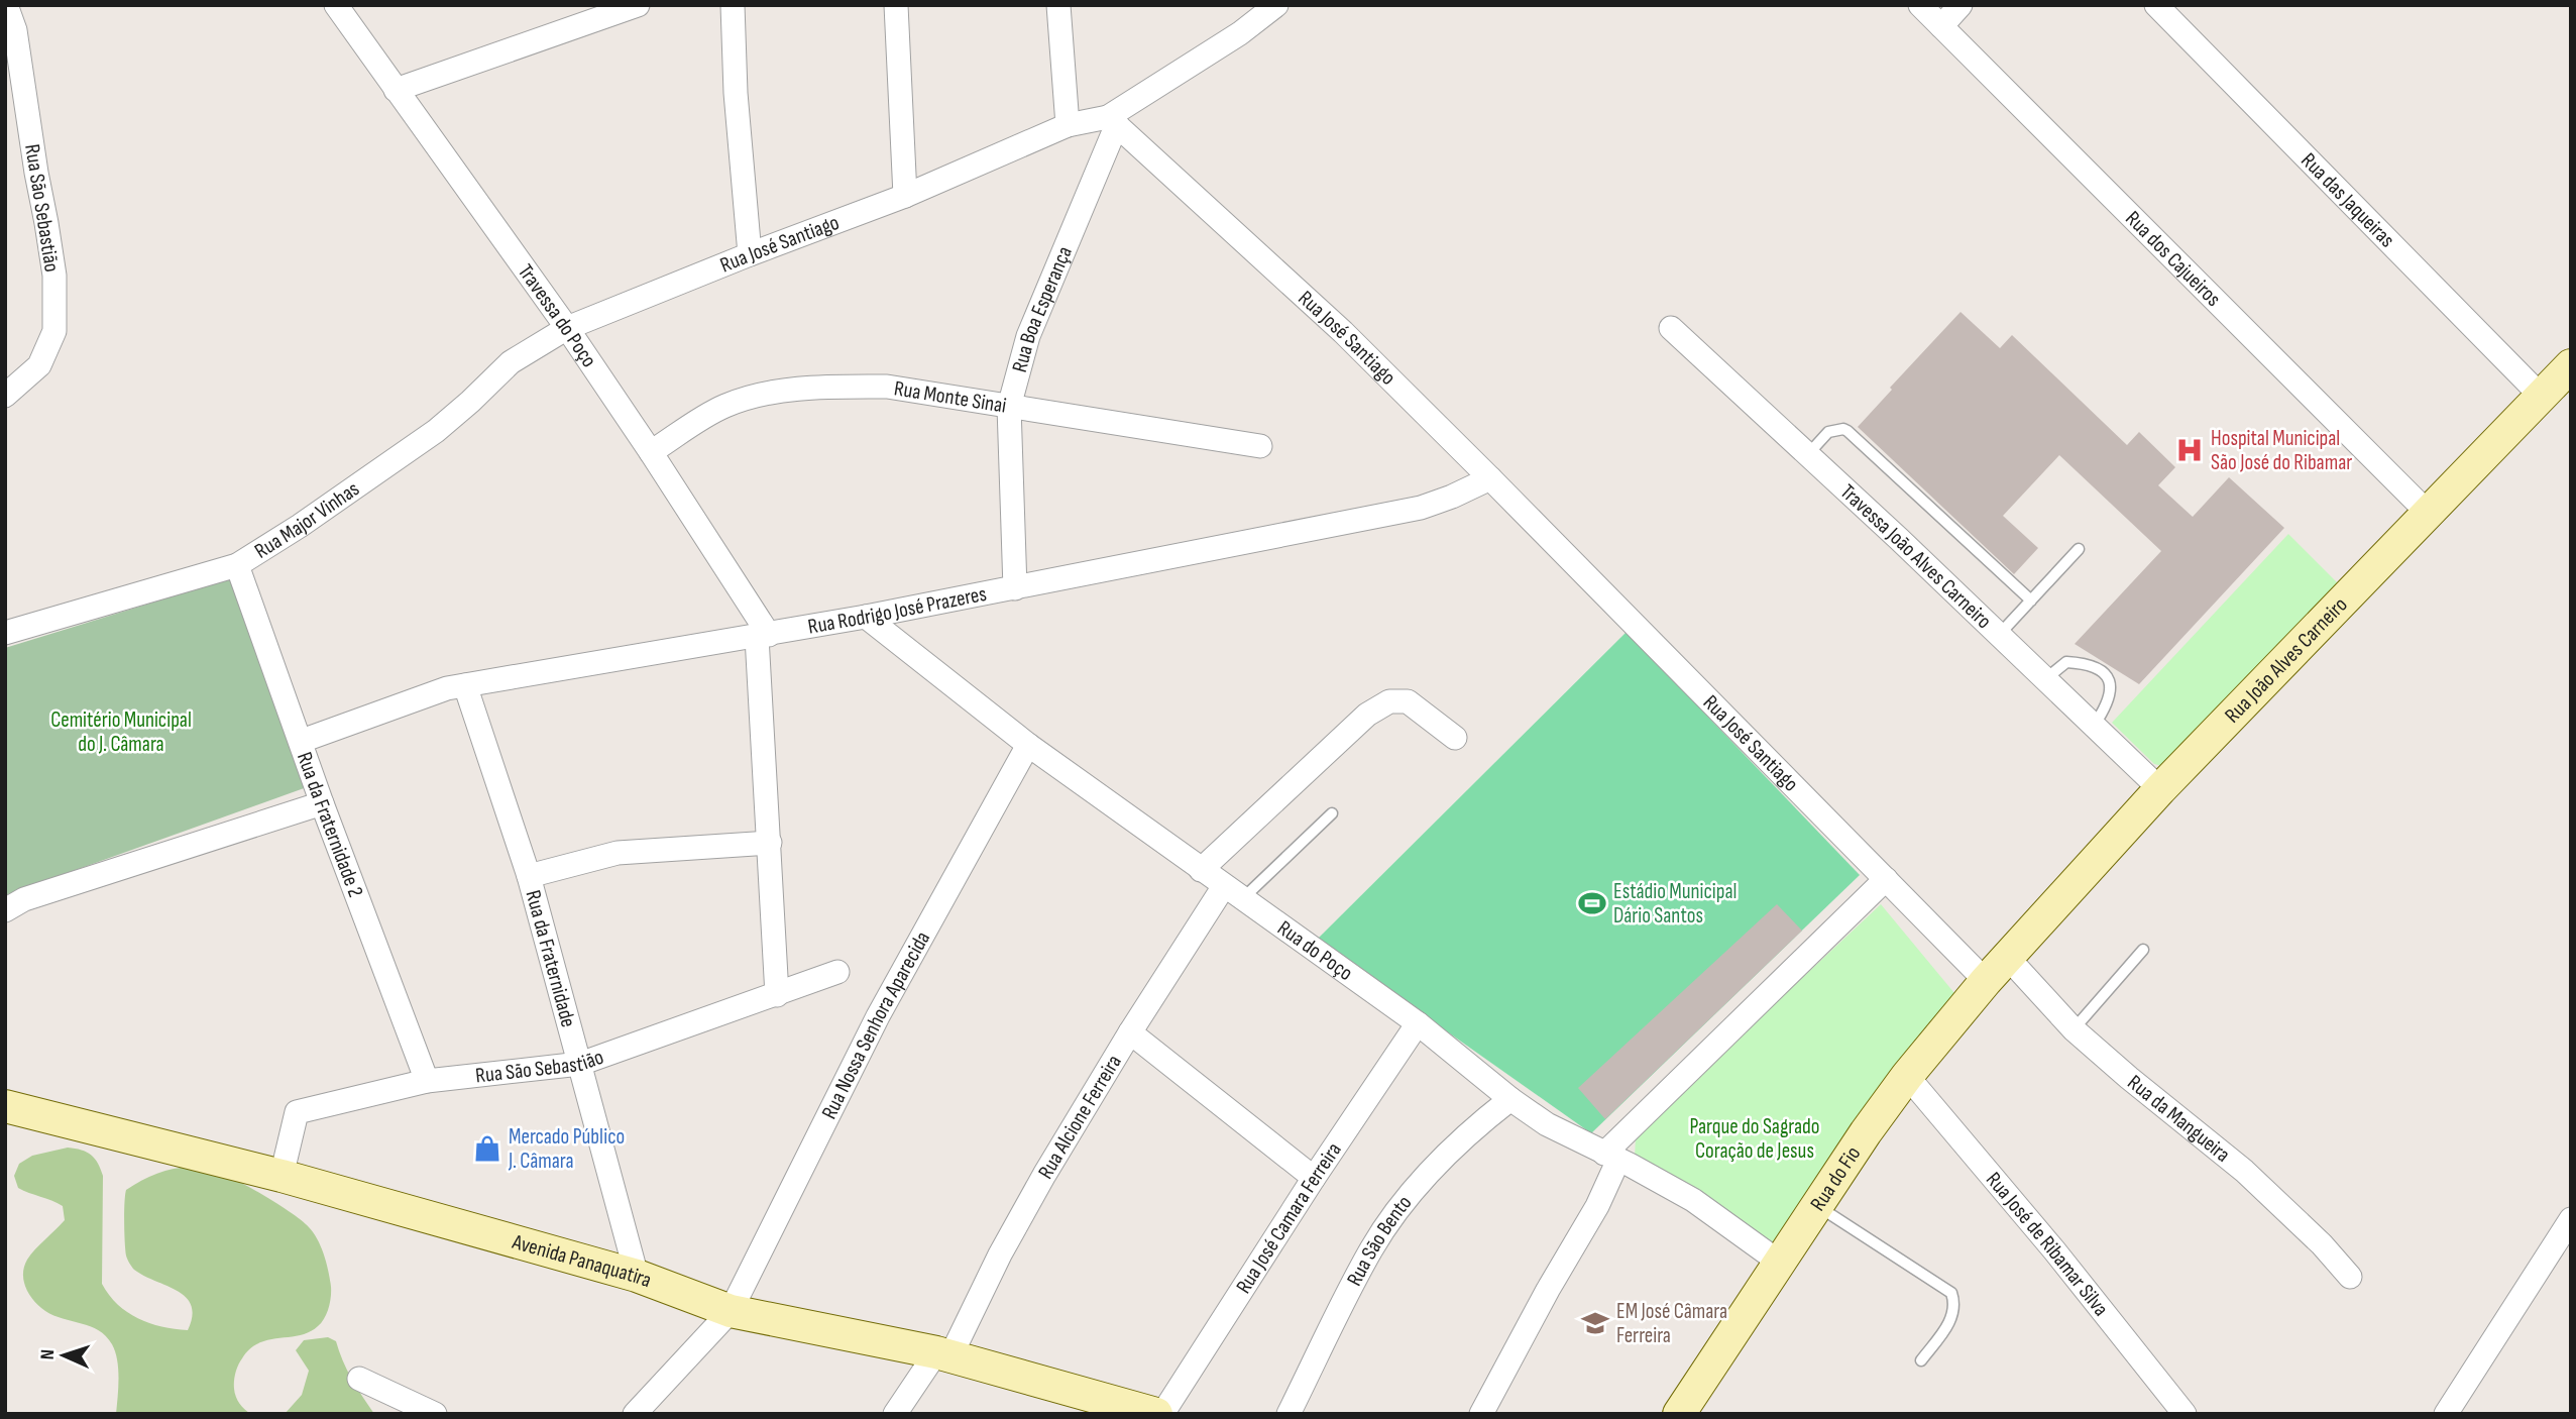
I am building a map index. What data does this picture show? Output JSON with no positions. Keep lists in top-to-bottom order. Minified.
{"streets":{"street":["Rua das Jaqueiras","Rua São Sebastião","Rua José Santiago","Rua dos Cajueiros","Rua Boa Esperança","Travessa do Poço","Rua Monte Sinai","Rua Major Vinhas","Travessa João Alves Carneiro","Rua Rodrigo José Prazeres","Rua João Alves Carneiro","Rua da Fraternidade 2","Rua do Poço","Rua da Fraternidade","Rua Nossa Senhora Aparecida","Rua Alcione Ferreira","Rua da Mangueira","Rua do Fio","Rua José Camara Ferreira","Rua São Bento","Rua José de Ribamar Silva","Avenida Panaquatira"]},"crossings":[["Rua das Jaqueiras","Rua João Alves Carneiro"],["Rua São Sebastião","Travessa do Poço"],["Rua São Sebastião","Rua da Fraternidade 2"],["Rua São Sebastião","Rua da Fraternidade"],["Rua São Sebastião","Avenida Panaquatira"],["Rua José Santiago","Rua Boa Esperança"],["Rua José Santiago","Travessa do Poço"],["Rua José Santiago","Rua Major Vinhas"],["Rua José Santiago","Rua Rodrigo José Prazeres"],["Rua José Santiago","Rua do Fio"],["Rua dos Cajueiros","Rua João Alves Carneiro"],["Rua Boa Esperança","Rua Monte Sinai"],["Rua Boa Esperança","Rua Rodrigo José Prazeres"],["Travessa do Poço","Rua Monte Sinai"],["Travessa do Poço","Rua Major Vinhas"],["Travessa do Poço","Rua Rodrigo José Prazeres"],["Rua Major Vinhas","Rua da Fraternidade 2"],["Travessa João Alves Carneiro","Rua João Alves Carneiro"],["Rua Rodrigo José Prazeres","Rua da Fraternidade 2"],["Rua Rodrigo José Prazeres","Rua do Poço"],["Rua Rodrigo José Prazeres","Rua da Fraternidade"],["Rua João Alves Carneiro","Rua da Mangueira"],["Rua João Alves Carneiro","Rua do Fio"],["Rua do Poço","Rua Nossa Senhora Aparecida"],["Rua do Poço","Rua Alcione Ferreira"],["Rua do Poço","Rua do Fio"],["Rua do Poço","Rua José Camara Ferreira"],["Rua do Poço","Rua São Bento"],["Rua da Fraternidade","Avenida Panaquatira"],["Rua Nossa Senhora Aparecida","Avenida Panaquatira"],["Rua Alcione Ferreira","Avenida Panaquatira"],["Rua da Mangueira","Rua do Fio"],["Rua do Fio","Rua José de Ribamar Silva"],["Rua José Camara Ferreira","Avenida Panaquatira"]],"parks":["Cemitério Municipal do J. Câmara","Parque do Sagrado Coração de Jesus"],"places":{"hospital":["Hospital Municipal São José do Ribamar"],"sports":["Estádio Municipal Dário Santos"],"shop":["Mercado Público J. Câmara"],"school or university":["EM José Câmara Ferreira"]},"north":"left"}
